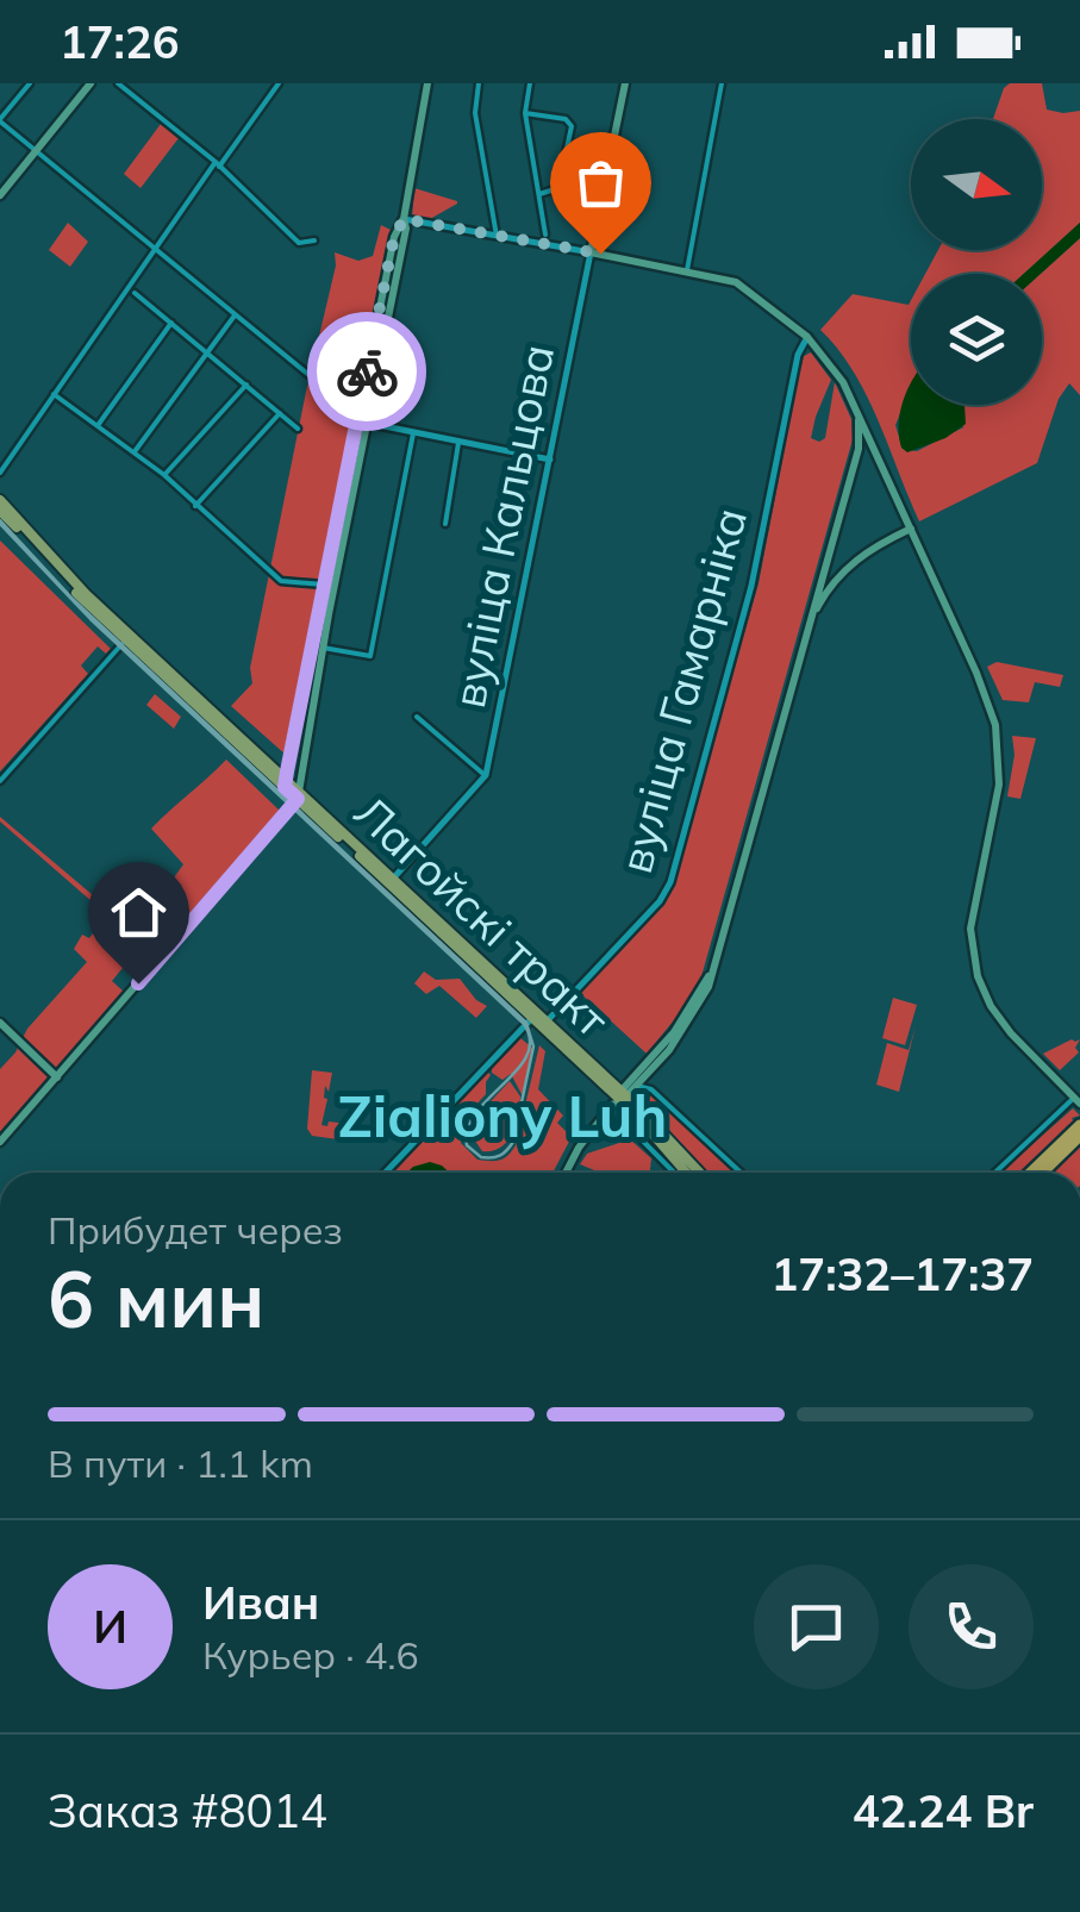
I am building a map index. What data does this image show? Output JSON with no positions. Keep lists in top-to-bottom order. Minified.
{"streets":{"main road":["вуліца Кальцова","Лагойскі тракт"],"street":["вуліца Гамарніка"]},"crossings":[["вуліца Кальцова","Лагойскі тракт"],["вуліца Гамарніка","Лагойскі тракт"]],"districts":["Zialiony Luh"],"north":"right","page":{"status":"17:26","heading":["6 мин","Прибудет через","17:32–17:37"],"panel":["Иван","Курьер · 4.6","Заказ #8014","42.24 Br"],"bar":"В пути · 1.1 km","round":"И"}}
